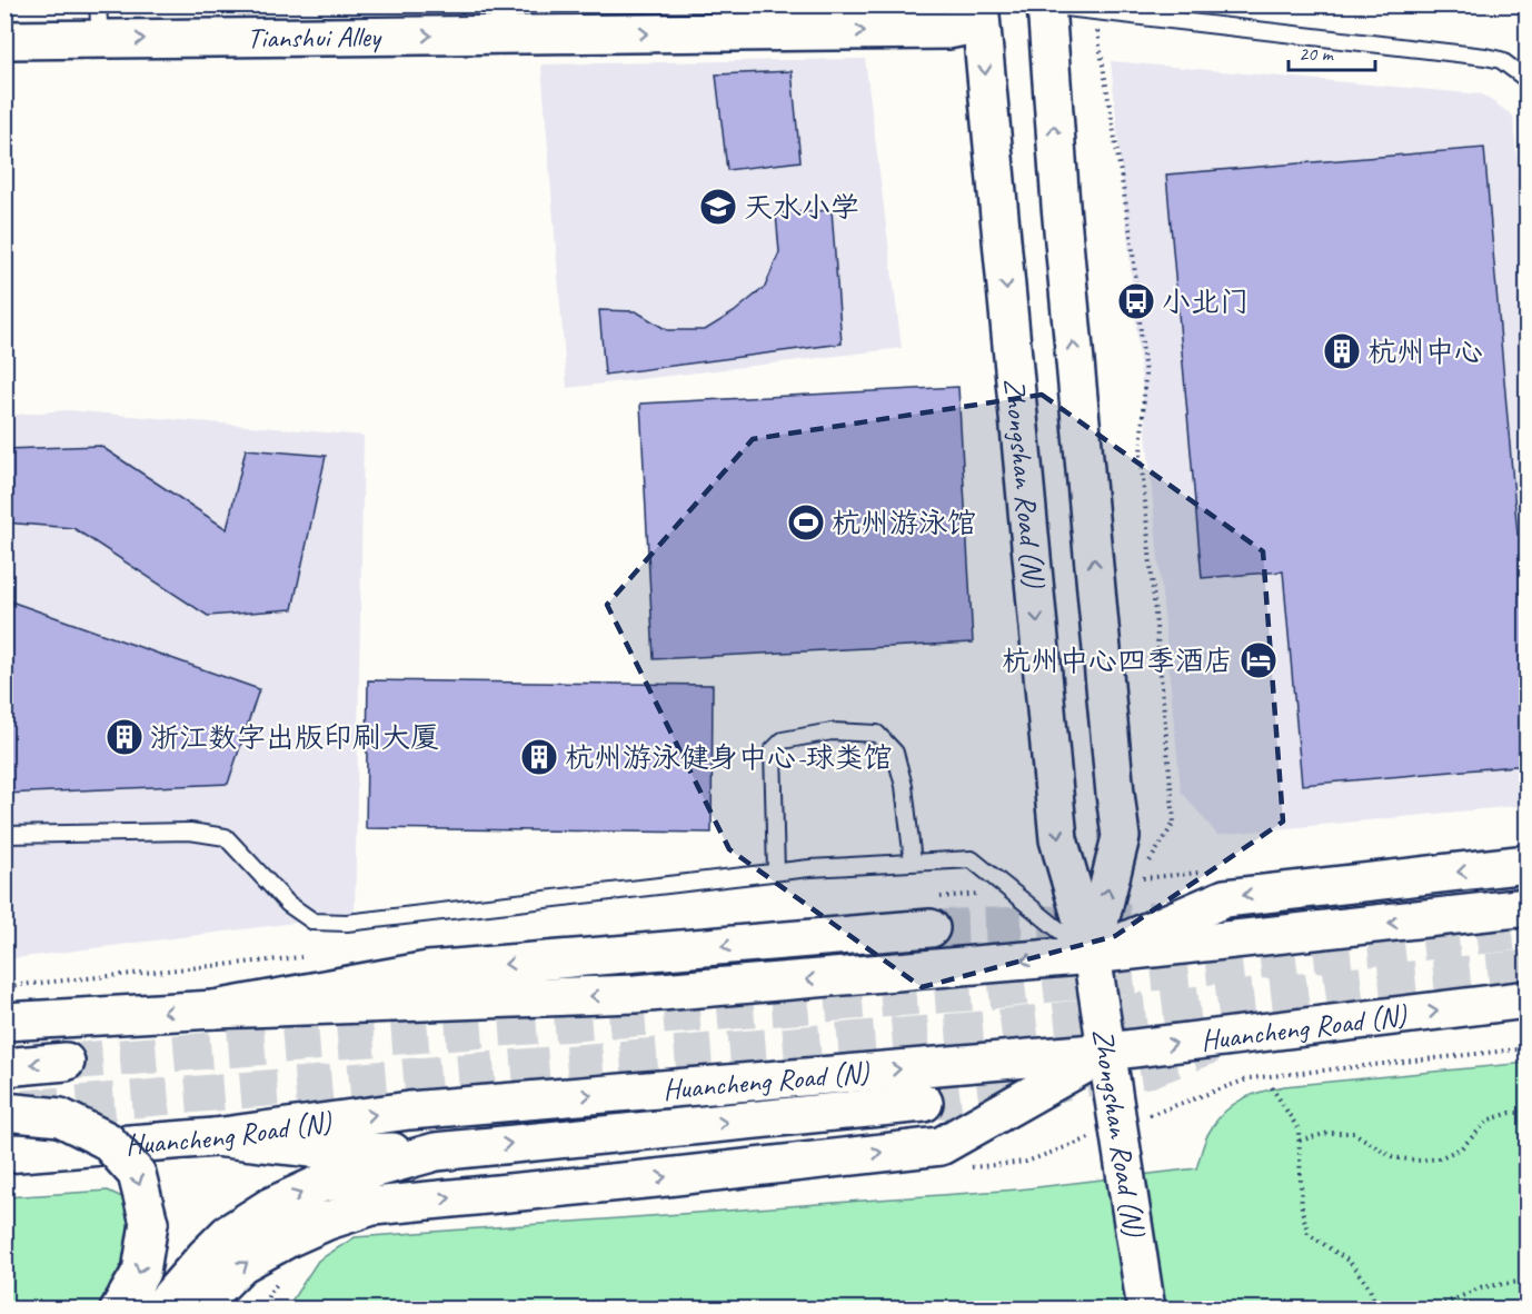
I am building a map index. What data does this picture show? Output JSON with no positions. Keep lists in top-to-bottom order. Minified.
{"streets":{"main road":["Tianshui Alley","Zhongshan Road (N)","Huancheng Road (N)"]},"crossings":[["Tianshui Alley","Zhongshan Road (N)"],["Zhongshan Road (N)","Huancheng Road (N)"]],"one_way":["Tianshui Alley"],"places":{"school or university":["天水小学"],"bus stop":["小北门"],"building":["杭州中心","浙江数字出版印刷大厦","杭州游泳健身中心-球类馆"],"sports":["杭州游泳馆"],"hotel":["杭州中心四季酒店"]},"scale_bar":"20 m"}
